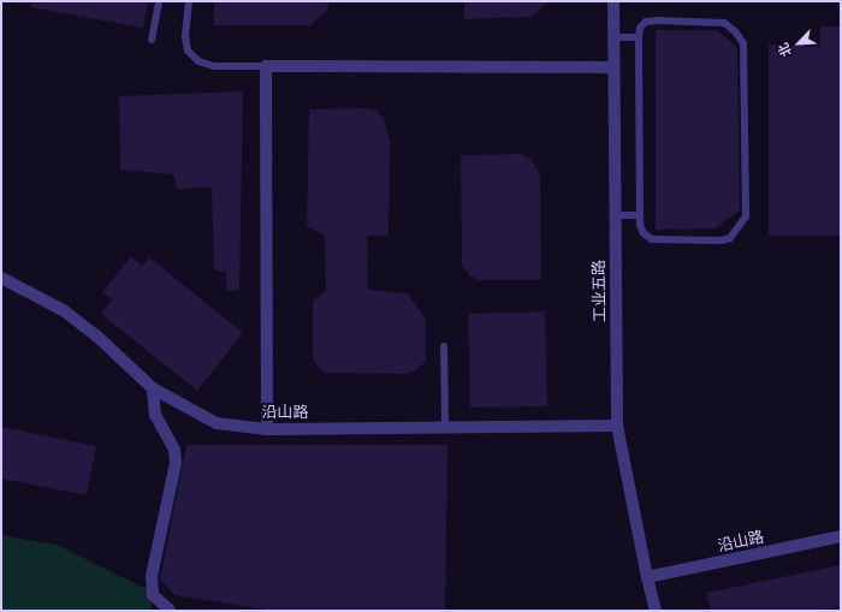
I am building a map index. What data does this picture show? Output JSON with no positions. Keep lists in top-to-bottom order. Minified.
{"streets":{"street":["工业五路","沿山路"]},"crossings":[["工业五路","沿山路"]],"north":"bottom left"}
